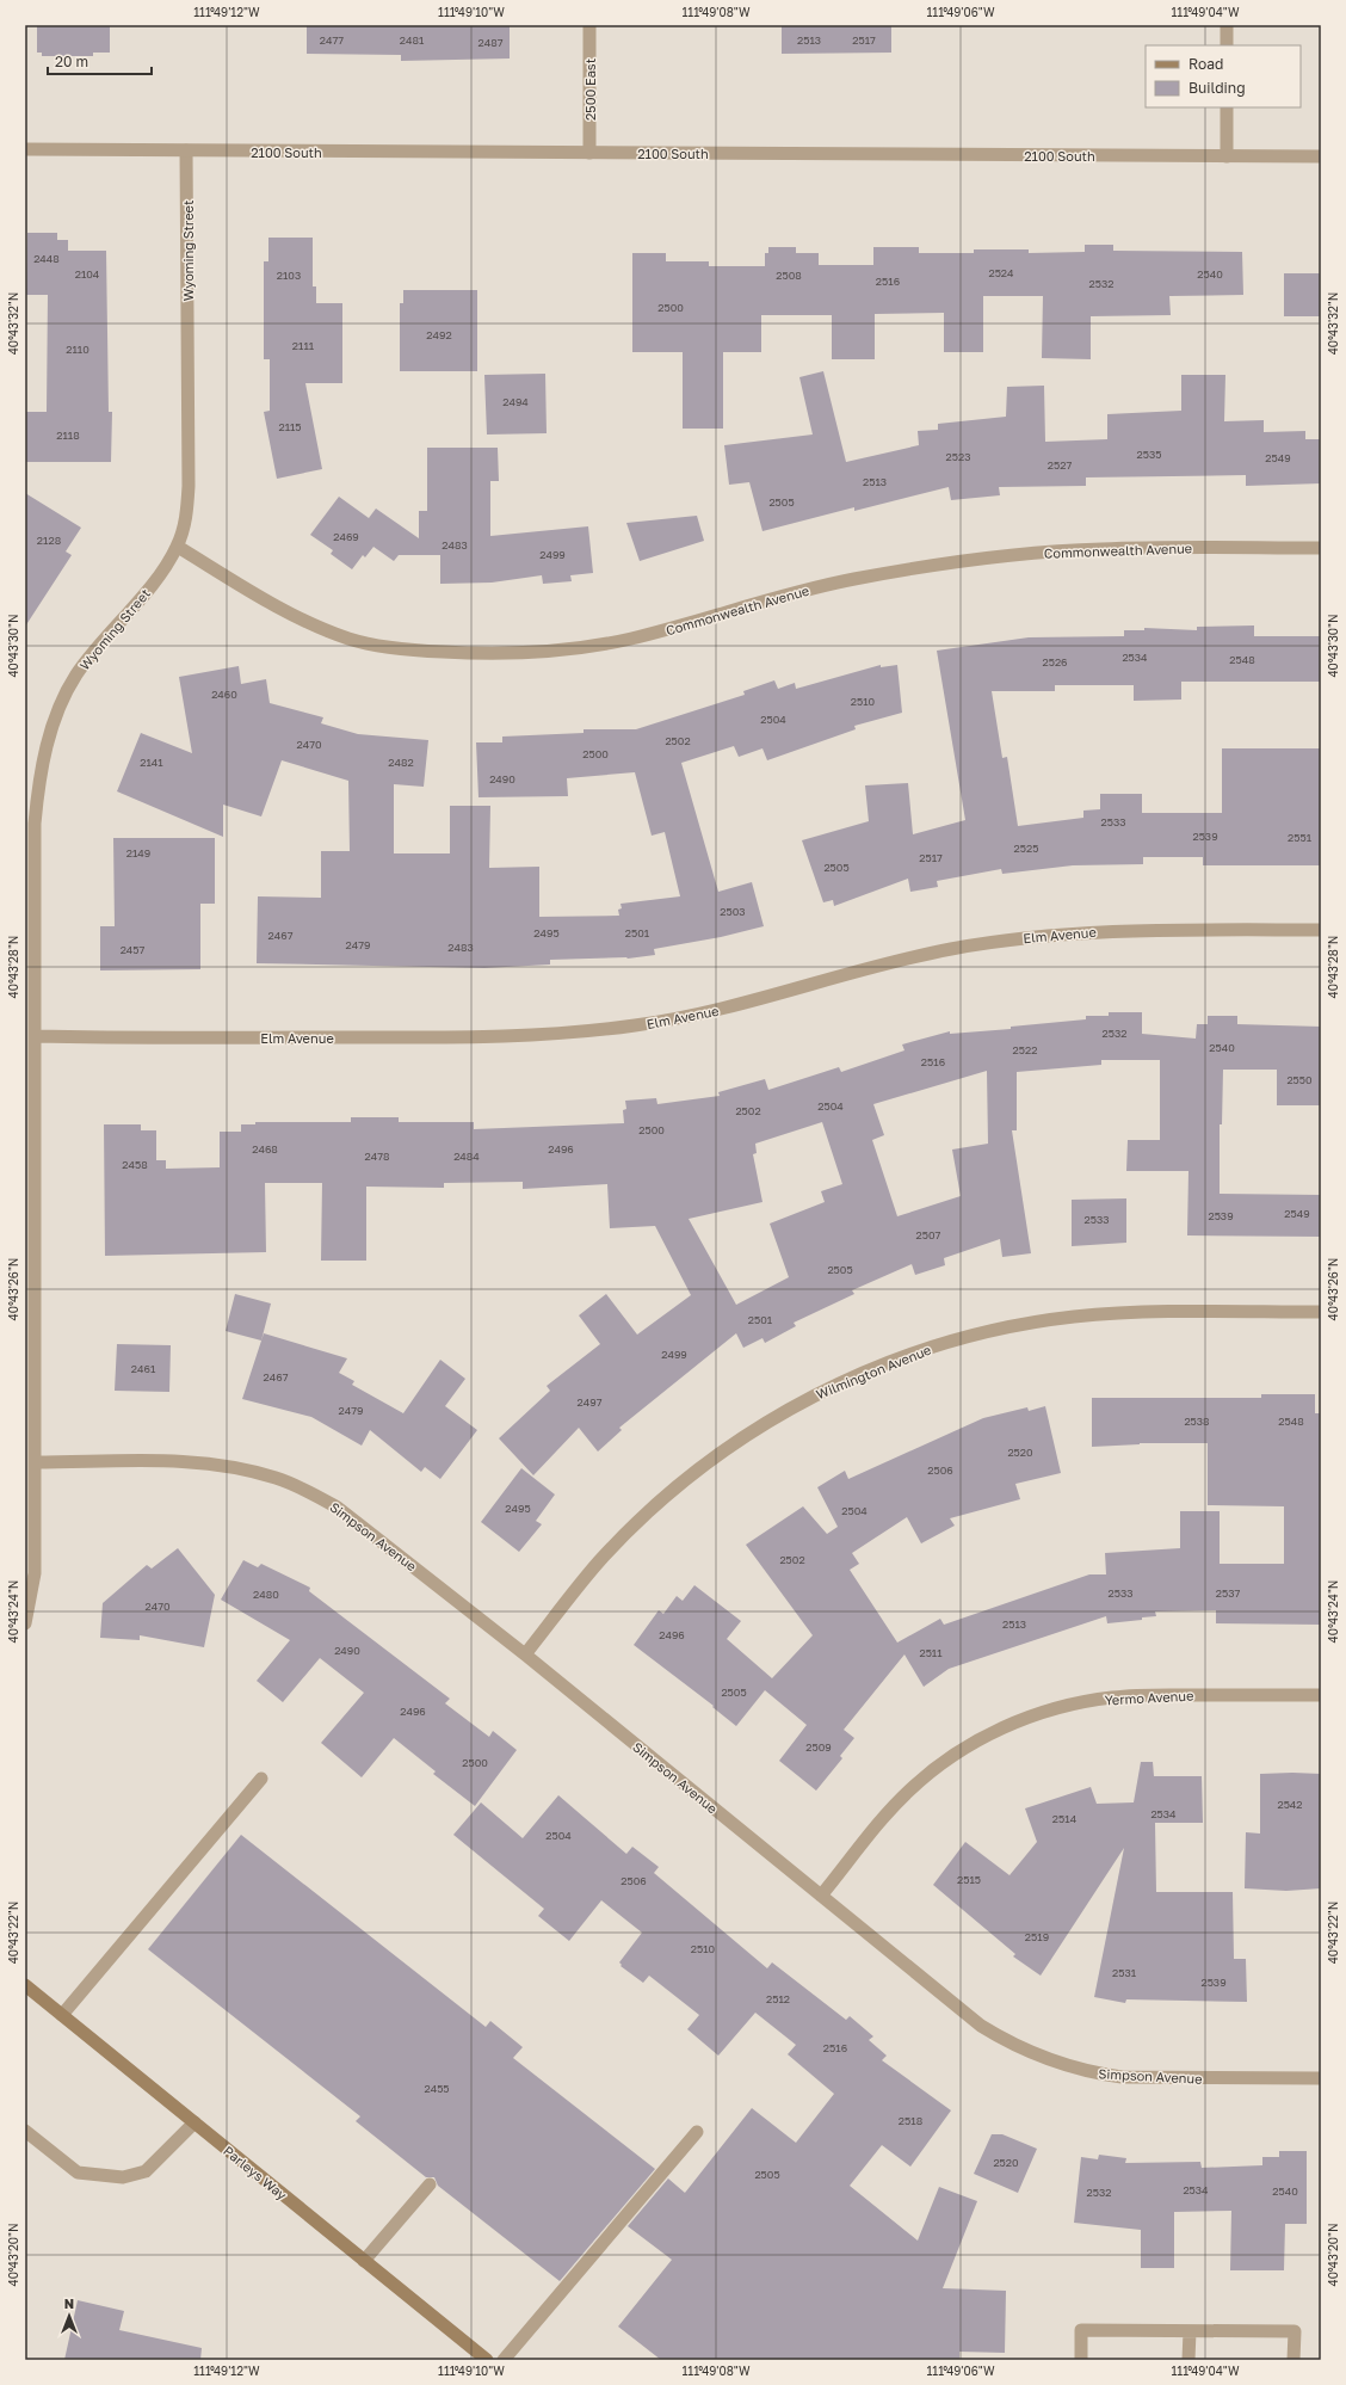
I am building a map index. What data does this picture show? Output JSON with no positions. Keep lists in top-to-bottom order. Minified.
{"streets":{"main road":["Parleys Way"],"street":["2500 East","2100 South","Wyoming Street","Commonwealth Avenue","Elm Avenue","Wilmington Avenue","Simpson Avenue","Yermo Avenue"]},"crossings":[["2500 East","2100 South"],["2100 South","Wyoming Street"],["Wyoming Street","Commonwealth Avenue"],["Wyoming Street","Elm Avenue"],["Wyoming Street","Simpson Avenue"],["Wilmington Avenue","Simpson Avenue"],["Simpson Avenue","Yermo Avenue"]],"house_numbers":["2477","2481","2513","2517","2487","2448","2524","2104","2540","2103","2508","2516","2532","2500","2492","2111","2110","2494","2115","2118","2535","2523","2549","2527","2513","2505","2469","2128","2483","2499","2534","2548","2526","2460","2510","2504","2502","2470","2500","2141","2482","2490","2533","2539","2551","2525","2149","2517","2505","2503","2495","2501","2467","2479","2483","2457","2532","2540","2522","2516","2550","2504","2502","2500","2468","2496","2478","2484","2458","2549","2539","2533","2507","2505","2501","2499","2461","2467","2497","2479","2538","2548","2520","2506","2495","2504","2502","2533","2537","2480","2470","2513","2496","2490","2511","2505","2496","2509","2500","2542","2534","2514","2504","2515","2506","2519","2510","2531","2539","2512","2516","2455","2518","2520","2505","2534","2540","2532"],"legend":["Road","Building"],"scale_bar":"20 m","north":"top","coordinates":["111°49'12\"W","111°49'10\"W","111°49'08\"W","111°49'06\"W","111°49'04\"W","40°43'32\"N","40°43'30\"N","40°43'28\"N","40°43'26\"N","40°43'24\"N","40°43'22\"N","40°43'20\"N"]}
